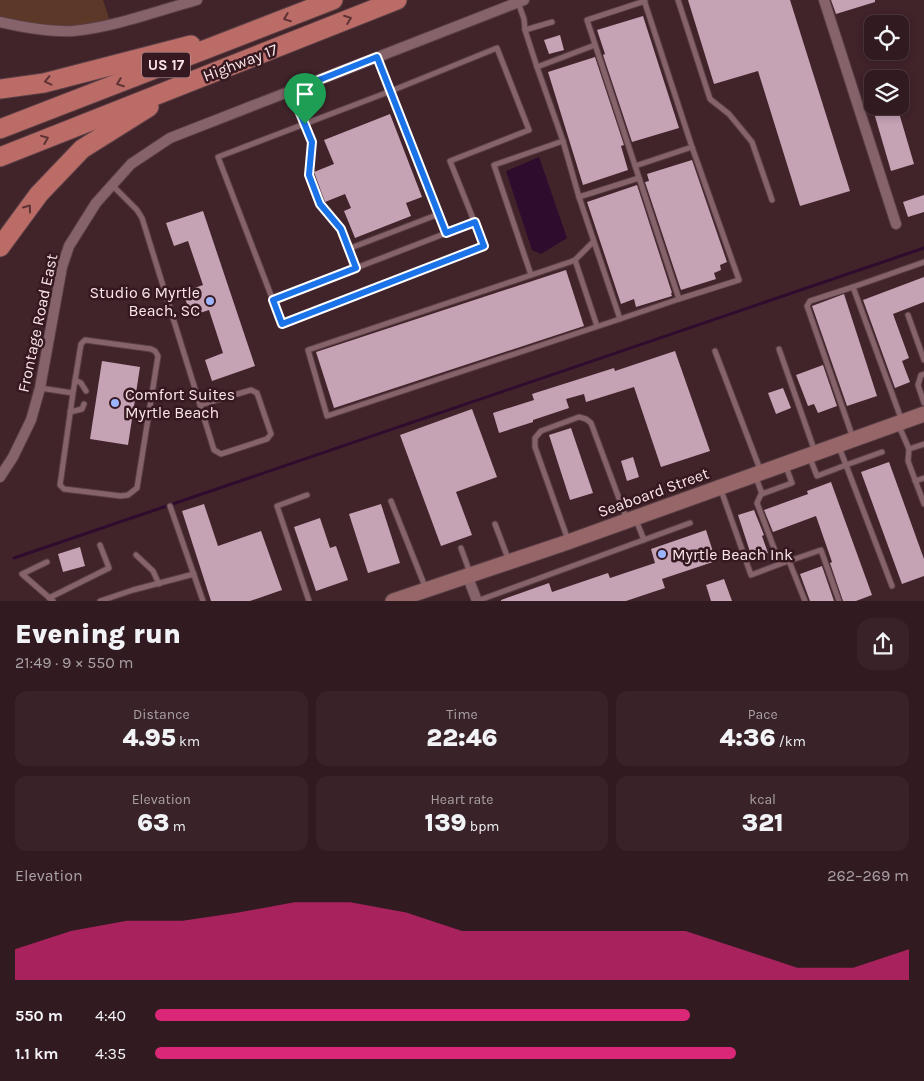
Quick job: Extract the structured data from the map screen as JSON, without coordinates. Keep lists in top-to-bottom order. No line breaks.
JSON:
{"streets":{"highway":["Highway 17","US 17"],"street":["Frontage Road East","Seaboard Street"]},"places":["Studio 6 Myrtle Beach, SC","Comfort Suites Myrtle Beach","Myrtle Beach Ink"],"page":{"heading":["Evening run","21:49 · 9 × 550 m"],"stats":[["Distance","4.95 km"],["Time","22:46"],["Pace","4:36 /km"],["Elevation","63 m"],["Heart rate","139 bpm"],["kcal","321"]],"chart":["Elevation","262–269 m"],"list":[{"name":"550 m","note":"4:40"},{"name":"1.1 km","note":"4:35"}]}}
